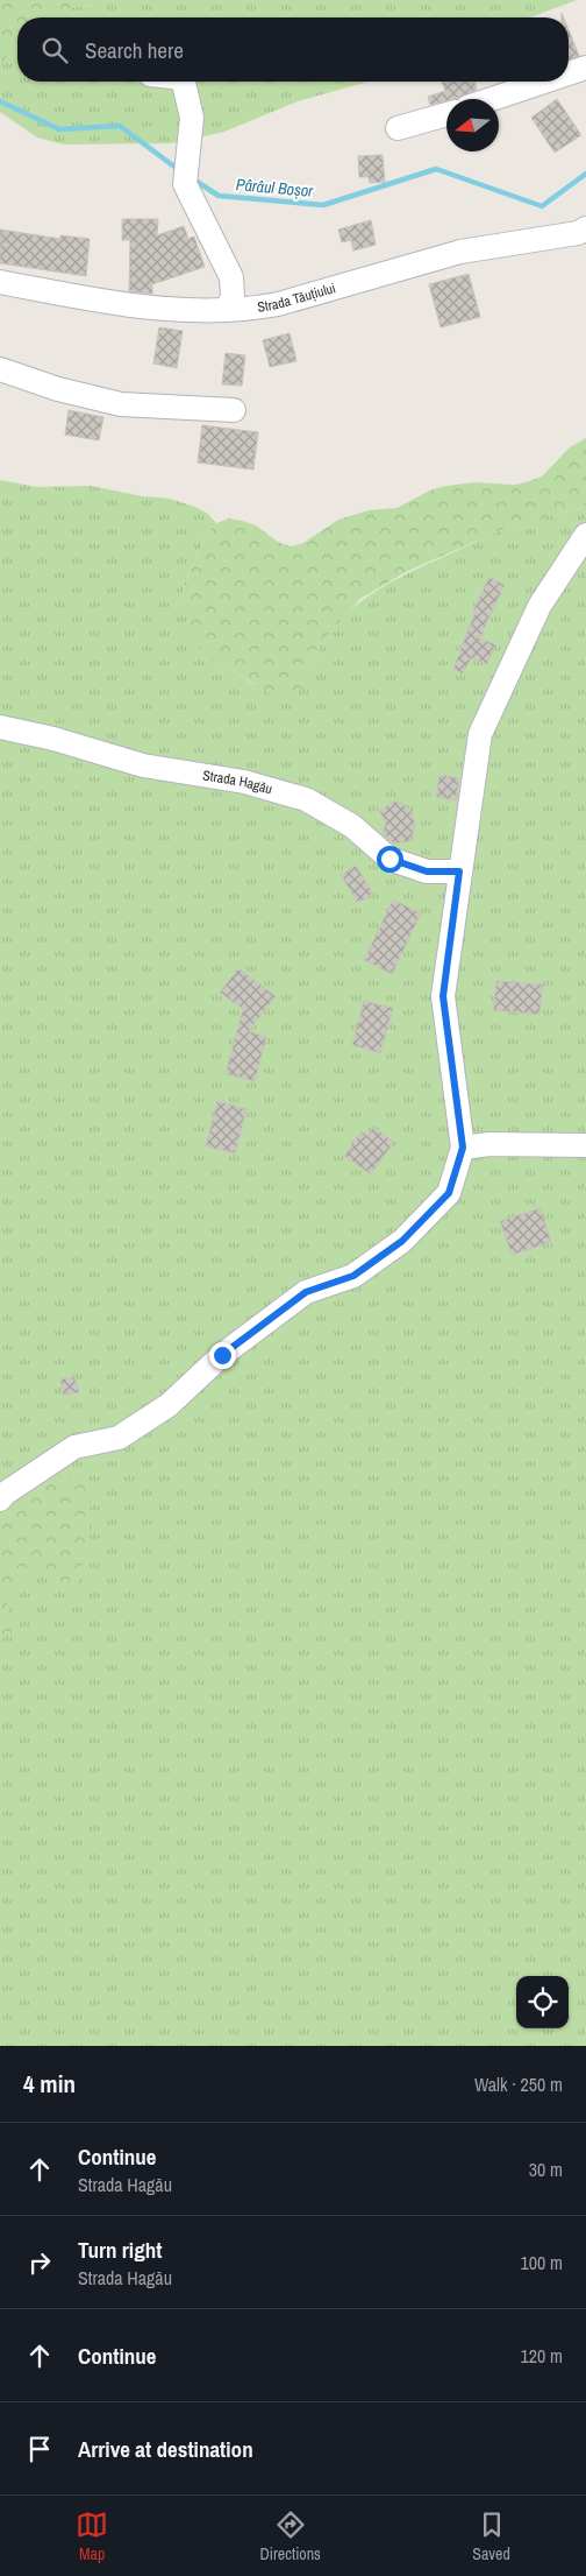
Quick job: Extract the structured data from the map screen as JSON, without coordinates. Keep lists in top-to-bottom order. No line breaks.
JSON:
{"streets":{"street":["Strada Tăuțiului","Strada Hagău"]},"water":["Pârâul Boșor"],"north":"left","page":{"search":"Search here","heading":["4 min","Walk · 250 m"],"list":[["Continue","Strada Hagău","30 m"],["Turn right","Strada Hagău","100 m"],["Continue","120 m"],"Arrive at destination"],"nav":["Map","Directions","Saved"]}}
